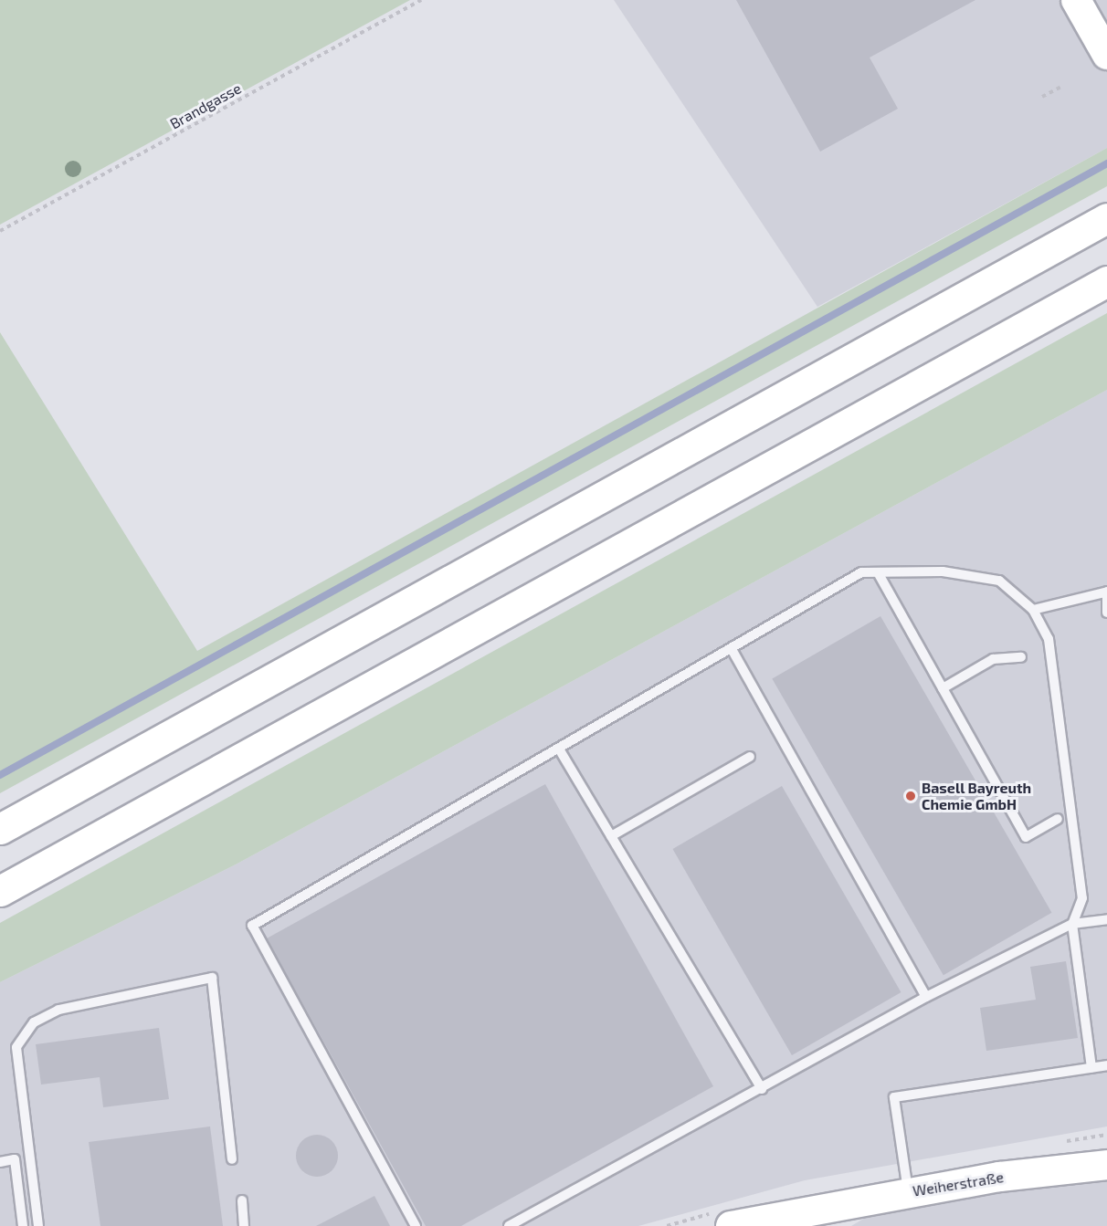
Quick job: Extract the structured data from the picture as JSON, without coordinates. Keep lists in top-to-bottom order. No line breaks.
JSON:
{"streets":{"street":["Weiherstraße"],"path":["Brandgasse"]},"places":["Basell Bayreuth Chemie GmbH"]}
